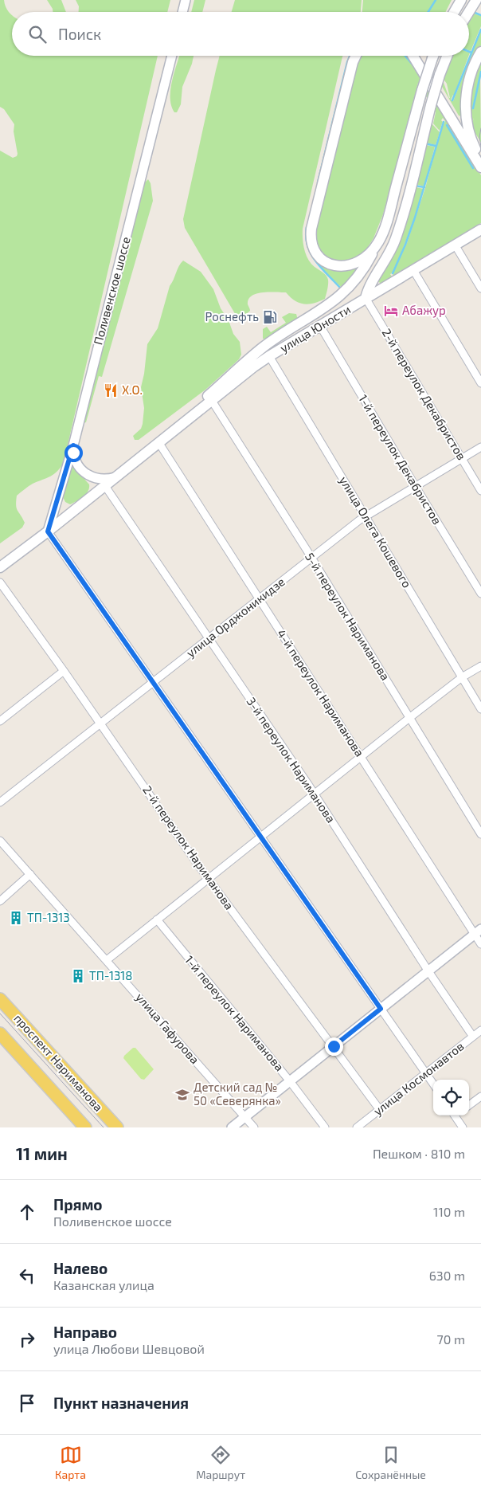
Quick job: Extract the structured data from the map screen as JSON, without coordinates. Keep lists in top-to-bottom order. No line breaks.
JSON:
{"streets":{"main road":["улица Юности","проспект Нариманова"],"street":["Поливенское шоссе","2-й переулок Декабристов","1-й переулок Декабристов","улица Олега Кошевого","5-й переулок Нариманова","улица Орджоникидзе","4-й переулок Нариманова","3-й переулок Нариманова","2-й переулок Нариманова","1-й переулок Нариманова","улица Гафурова","улица Космонавтов"]},"crossings":[["Поливенское шоссе","улица Юности"],["улица Юности","2-й переулок Декабристов"],["улица Юности","1-й переулок Декабристов"],["улица Юности","улица Олега Кошевого"],["улица Юности","5-й переулок Нариманова"],["улица Юности","4-й переулок Нариманова"],["улица Юности","3-й переулок Нариманова"],["2-й переулок Декабристов","улица Орджоникидзе"],["1-й переулок Декабристов","улица Орджоникидзе"],["улица Олега Кошевого","улица Орджоникидзе"],["5-й переулок Нариманова","улица Орджоникидзе"],["улица Орджоникидзе","4-й переулок Нариманова"],["улица Орджоникидзе","3-й переулок Нариманова"],["улица Орджоникидзе","2-й переулок Нариманова"],["3-й переулок Нариманова","улица Космонавтов"],["2-й переулок Нариманова","улица Космонавтов"]],"places":{"hotel":["Абажур"],"fuel station":["Роснефть"],"restaurant":["Х.О."],"building":["ТП-1313","ТП-1318"],"school or university":["Детский сад № 50 «Северянка»"]},"page":{"search":"Поиск","heading":["11 мин","Пешком · 810 m"],"list":[["Прямо","Поливенское шоссе","110 m"],["Налево","Казанская улица","630 m"],["Направо","улица Любови Шевцовой","70 m"],"Пункт назначения"],"nav":["Карта","Маршрут","Сохранённые"]}}
